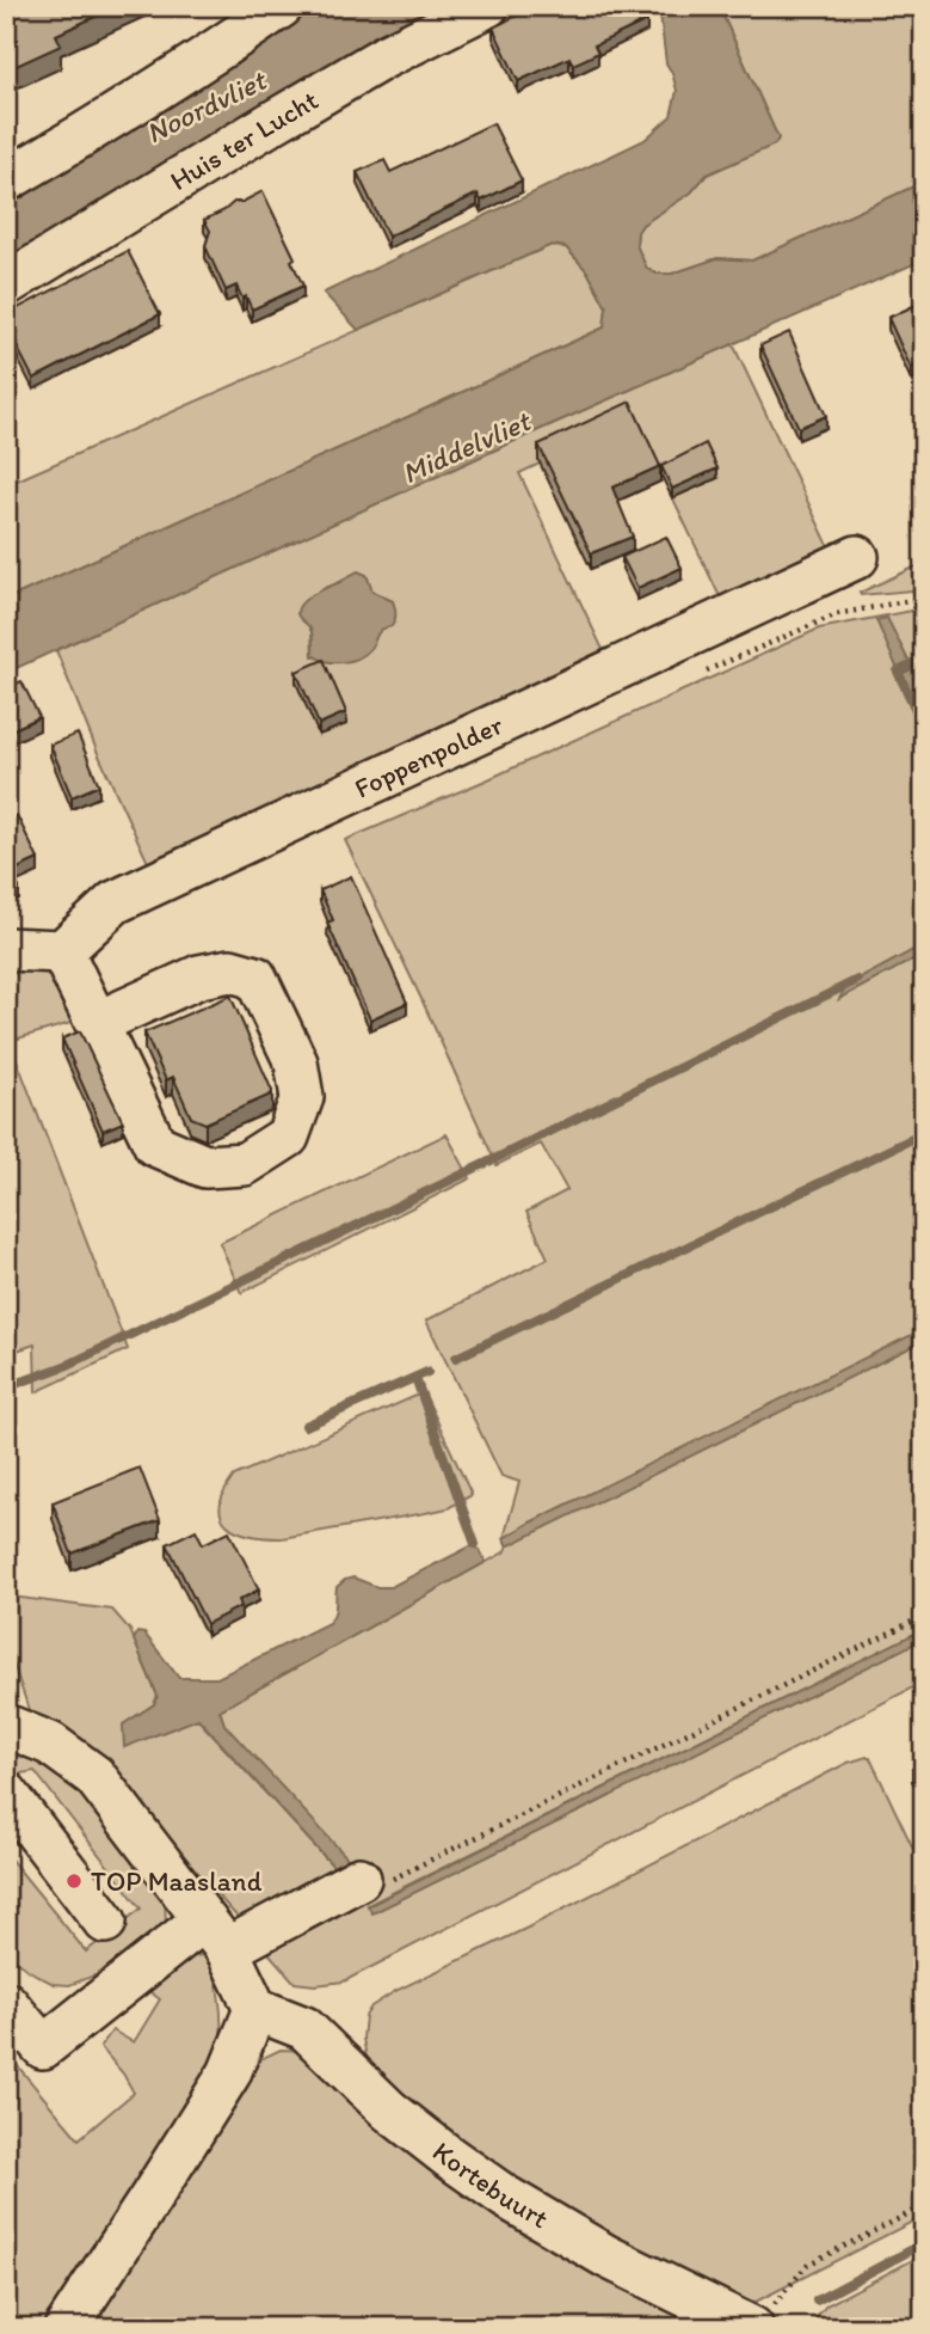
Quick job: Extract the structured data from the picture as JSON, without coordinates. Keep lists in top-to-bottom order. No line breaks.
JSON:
{"streets":{"street":["Huis ter Lucht","Foppenpolder","Kortebuurt"]},"water":["Noordvliet","Middelvliet"],"places":["TOP Maasland"]}
